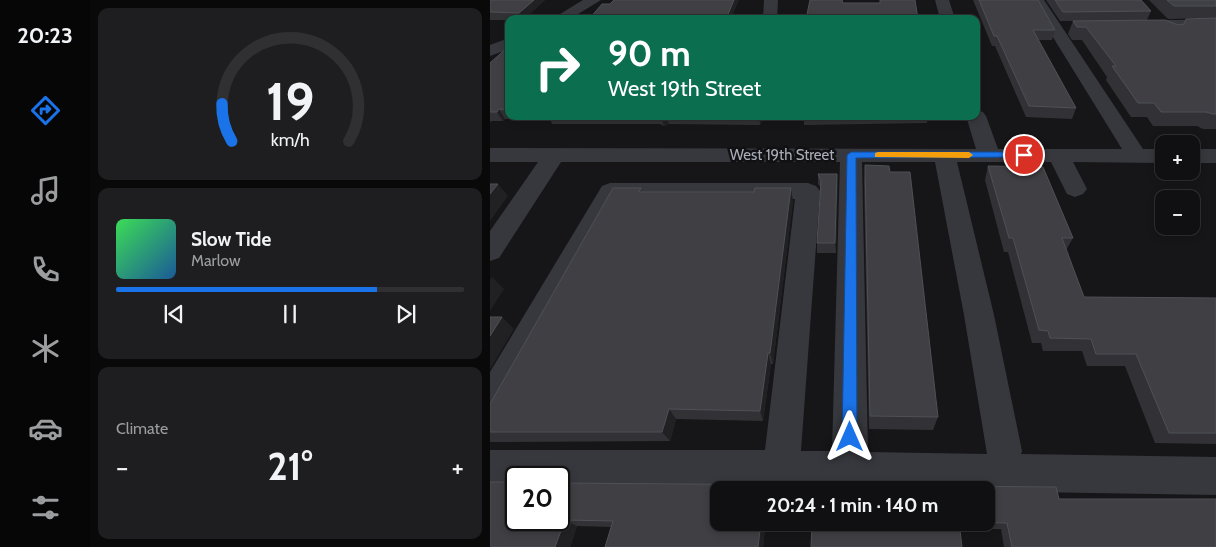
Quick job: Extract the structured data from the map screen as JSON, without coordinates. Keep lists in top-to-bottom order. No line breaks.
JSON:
{"streets":{"street":["West 19th Street"]},"page":{"tabs":"20:23","turn":["90 m","West 19th Street"],"map_buttons":["+","−"],"song":["Slow Tide","Marlow"],"tile":"Climate","heat":["−","21°","+"],"limit":"20","trip":"20:24 · 1 min · 140 m","gauge":["19","km/h"]}}
